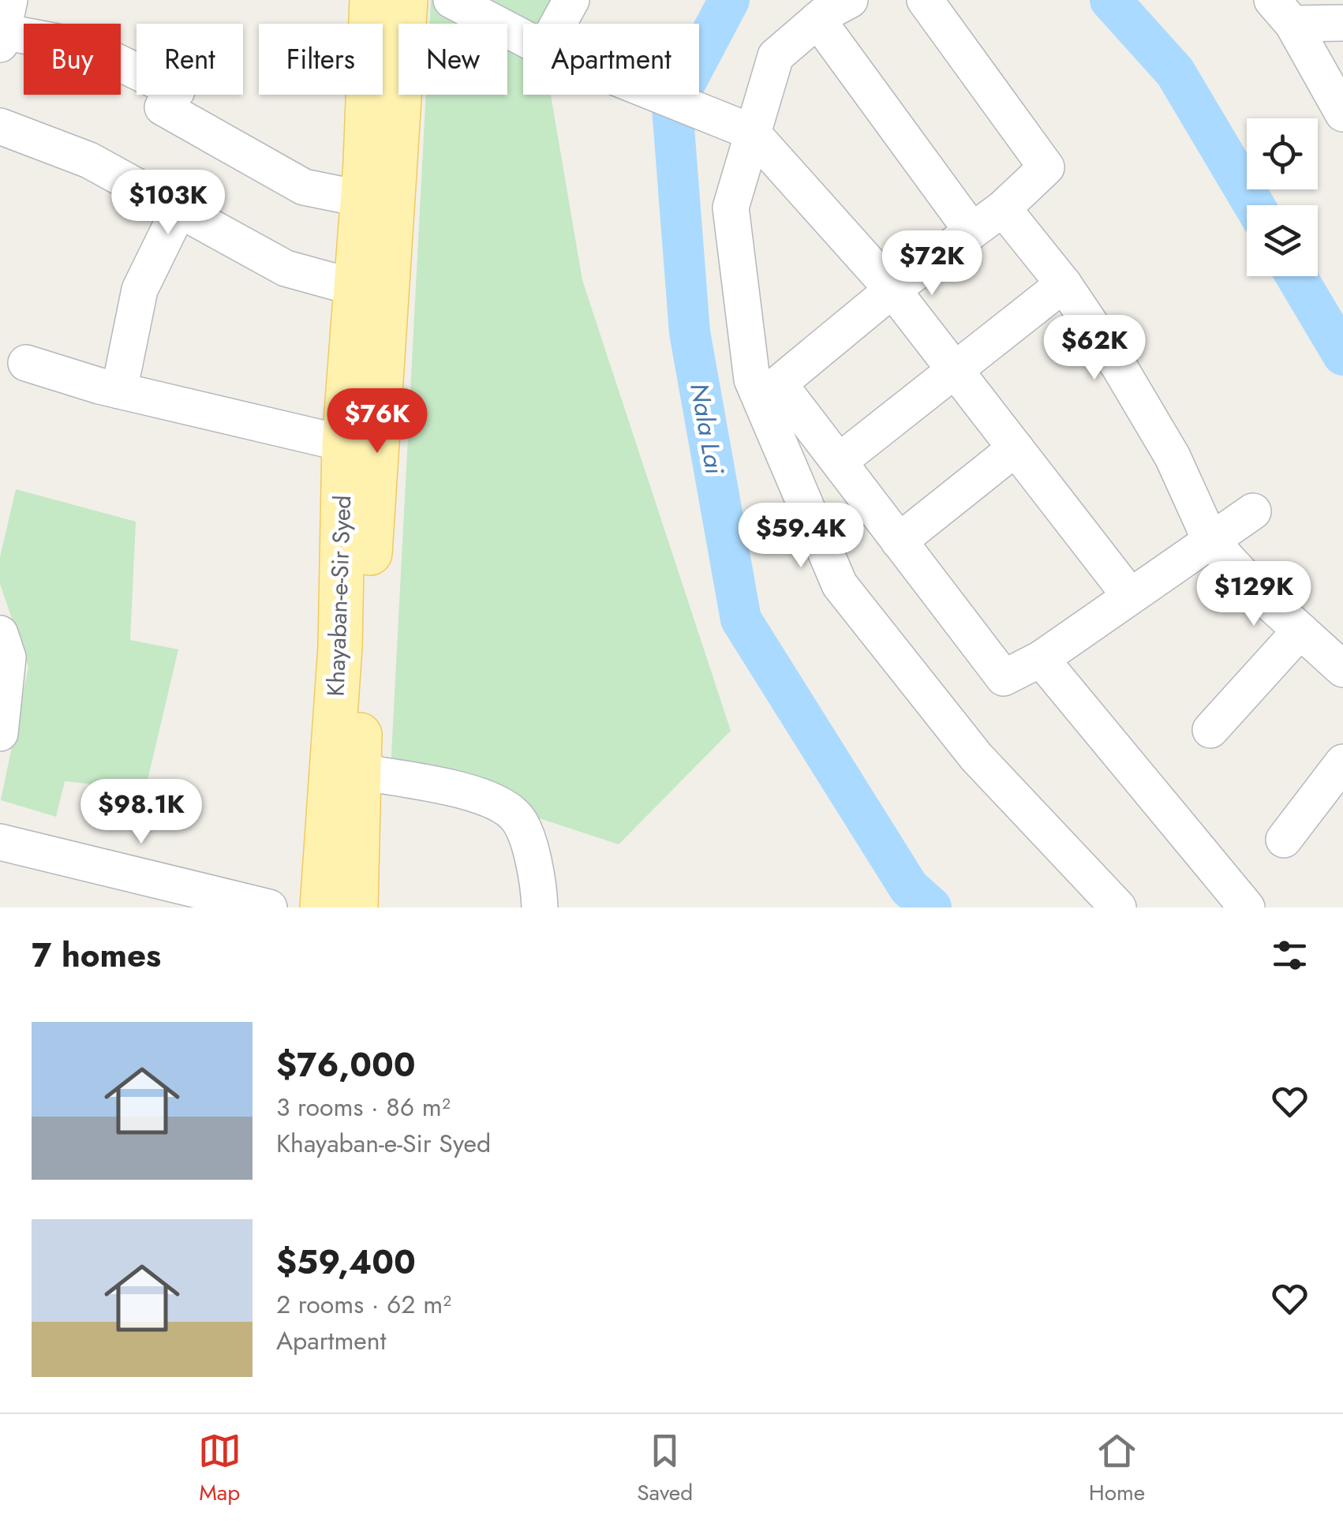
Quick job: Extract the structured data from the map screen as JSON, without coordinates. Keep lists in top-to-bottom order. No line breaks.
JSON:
{"streets":{"main road":["Khayaban-e-Sir Syed"]},"water":["Nala Lai"],"page":{"chip":["Buy","Rent","Filters","New","Apartment"],"price":["$103K","$72K","$62K","$76K","$59.4K","$129K","$98.1K"],"heading":"7 homes","list":[{"name":"$76,000","note":"3 rooms · 86 m² · Khayaban-e-Sir Syed"},{"name":"$59,400","note":"2 rooms · 62 m² · Apartment"}],"tabs":["Map","Saved","Home"]}}
